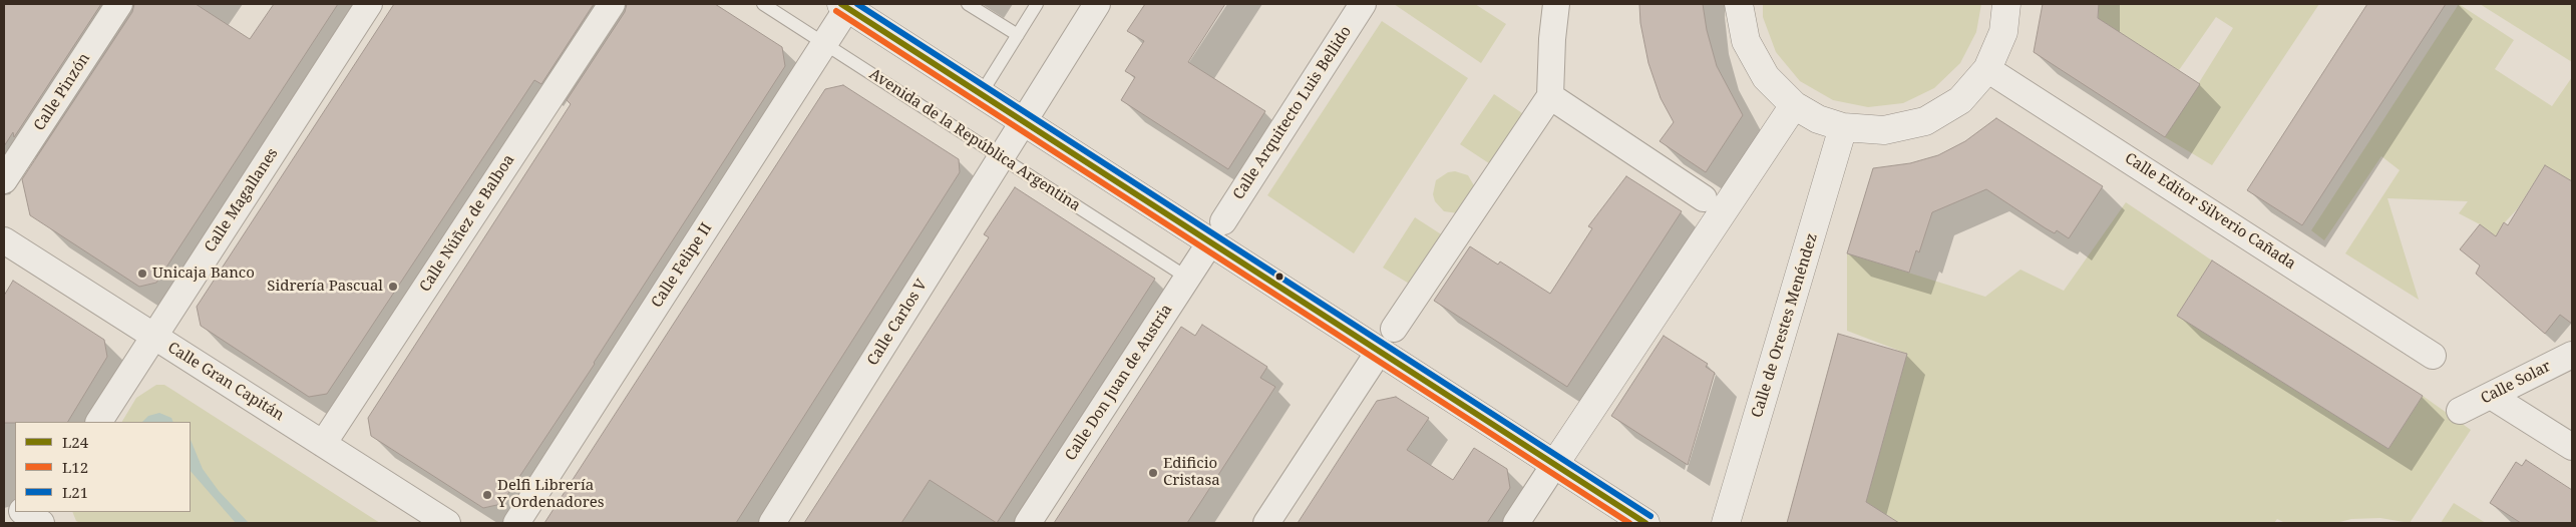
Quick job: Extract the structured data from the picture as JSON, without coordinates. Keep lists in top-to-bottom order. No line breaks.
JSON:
{"streets":{"street":["Calle Pinzón","Calle Arquitecto Luis Bellido","Calle Magallanes","Calle Editor Silverio Cañada","Calle Núñez de Balboa","Calle Felipe II","Calle Carlos V","Calle de Orestes Menéndez","Calle Gran Capitán","Calle Don Juan de Austria","Calle Solar"],"lane":["Avenida de la República Argentina"]},"crossings":[["Calle Arquitecto Luis Bellido","Calle Don Juan de Austria"],["Avenida de la República Argentina","Calle Felipe II"],["Avenida de la República Argentina","Calle Carlos V"],["Avenida de la República Argentina","Calle Don Juan de Austria"],["Calle Magallanes","Calle Gran Capitán"],["Calle Núñez de Balboa","Calle Gran Capitán"]],"places":["Unicaja Banco","Sidrería Pascual","Edificio Cristasa","Delfi Librería Y Ordenadores"],"lines":["transit line L24","transit line L21","transit line L12"],"legend":["L24","L12","L21"]}
